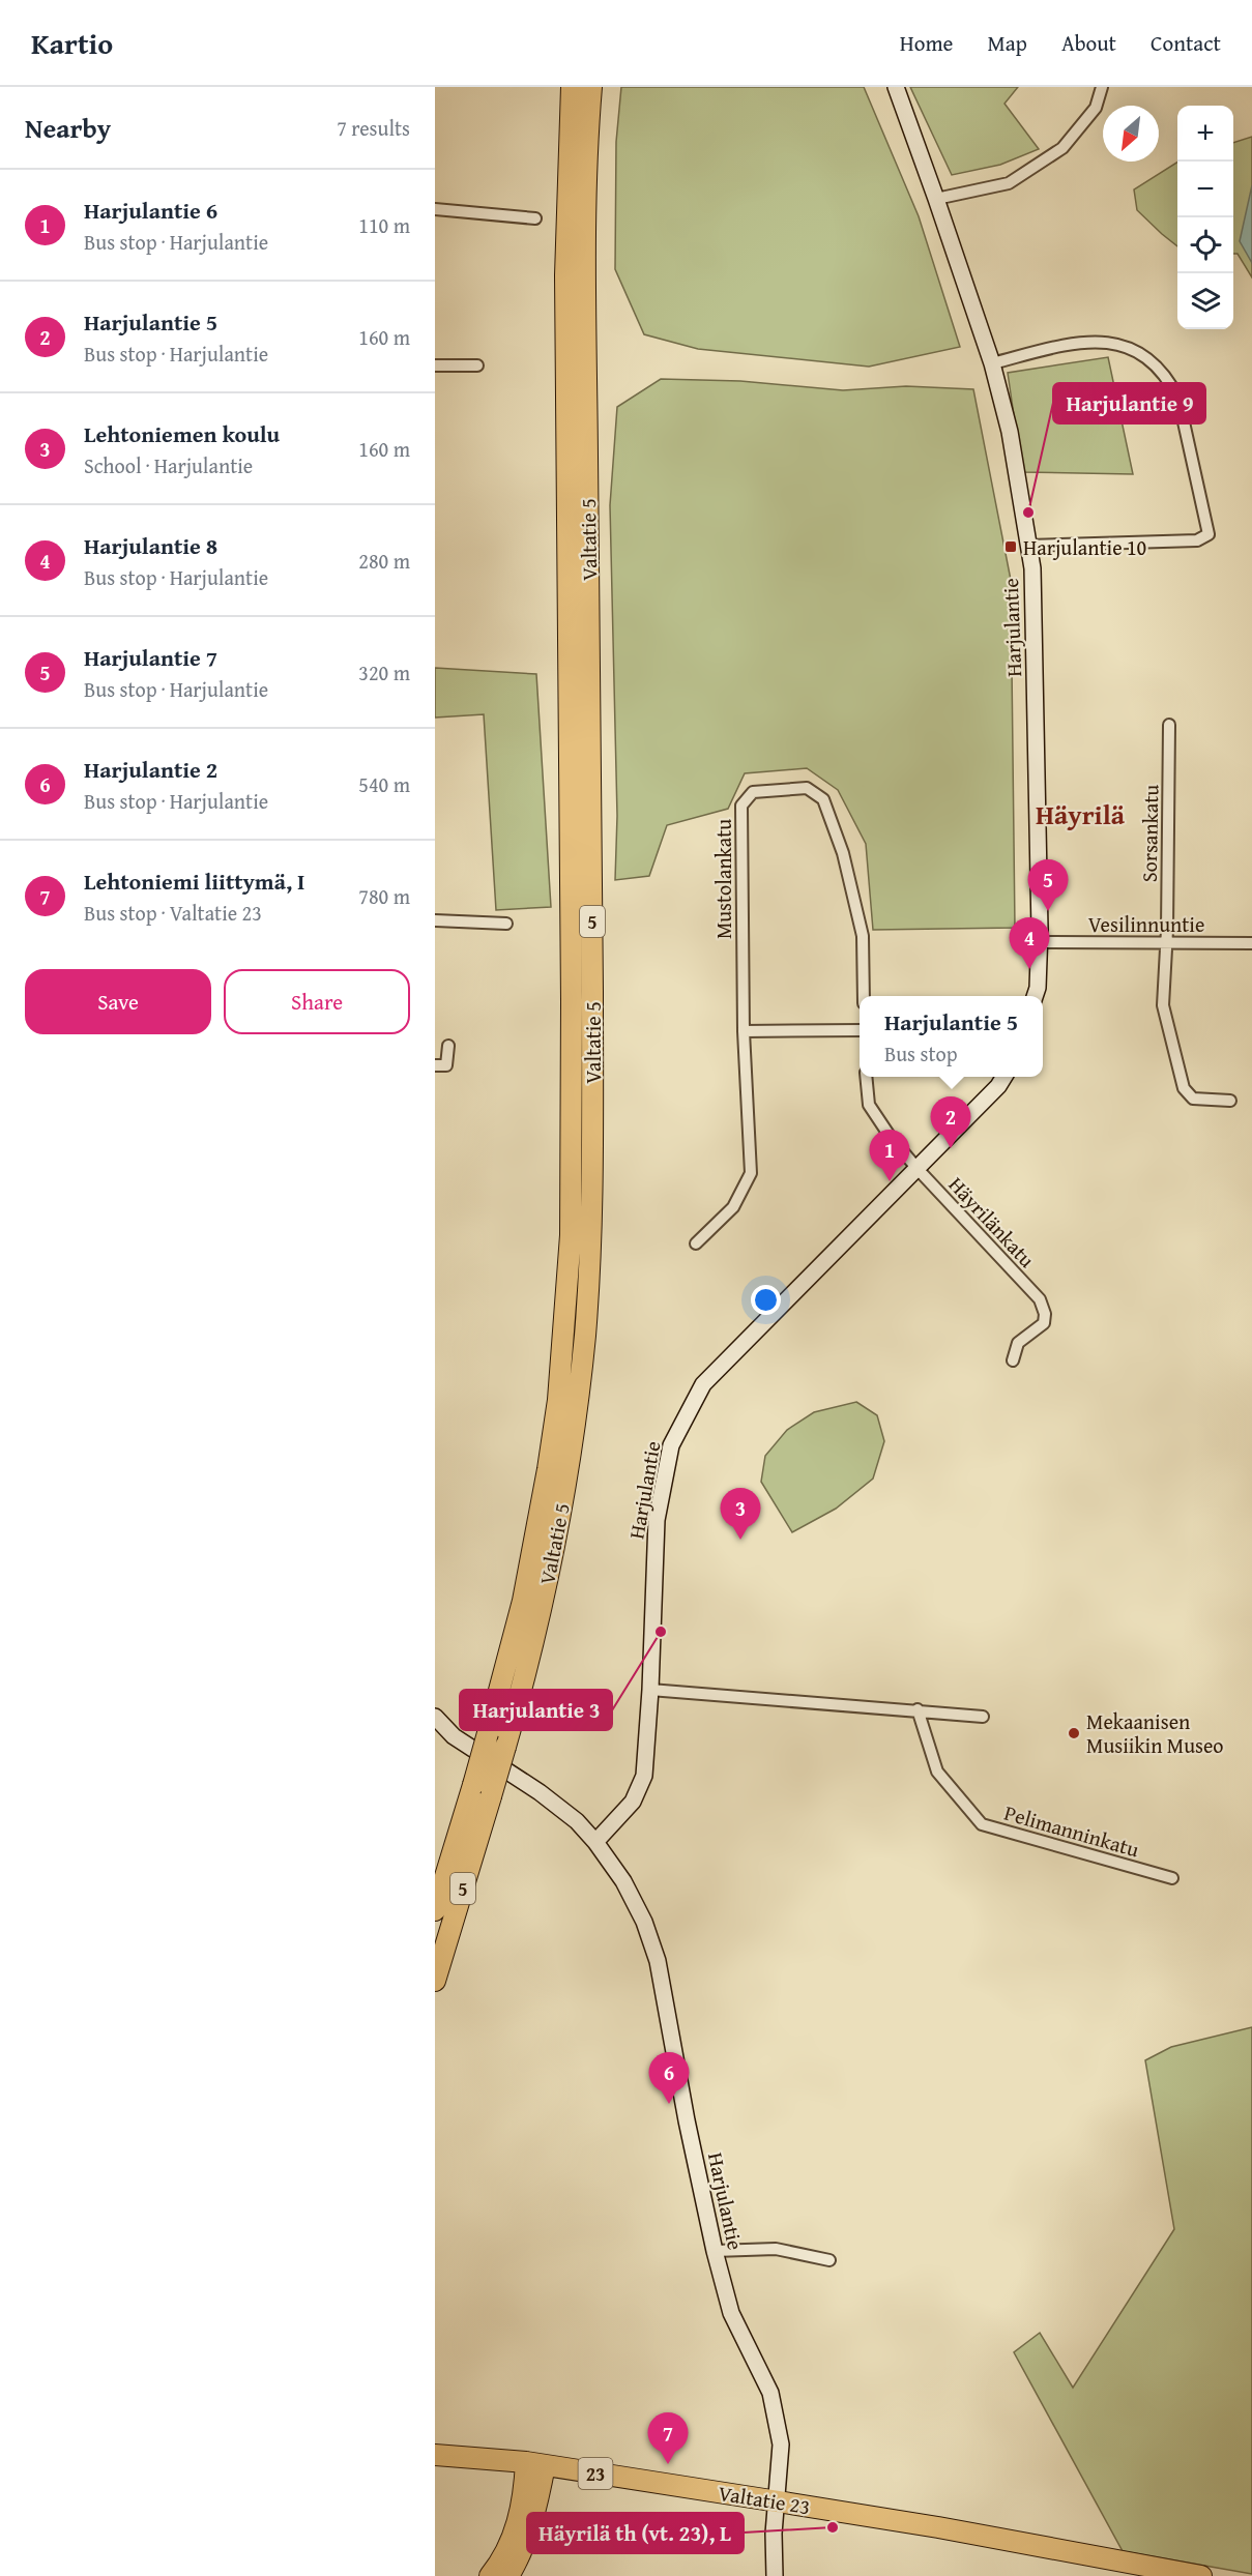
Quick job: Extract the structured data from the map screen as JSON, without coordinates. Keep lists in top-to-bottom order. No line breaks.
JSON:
{"streets":{"highway":["Valtatie 5","5","23","Valtatie 23"],"street":["Harjulantie","Sorsankatu","Mustolankatu","Vesilinnuntie","Häyrilänkatu","Pelimanninkatu"]},"crossings":[["Harjulantie","Vesilinnuntie"],["Harjulantie","Häyrilänkatu"],["Harjulantie","Valtatie 23"],["Sorsankatu","Vesilinnuntie"]],"districts":["Häyrilä"],"places":{"other":["Harjulantie 9","Harjulantie 3","Mekaanisen Musiikin Museo","Häyrilä th (vt. 23), L"],"transit":["Harjulantie 10"]},"north":"bottom left","page":{"header":"Kartio","nav":["Home","Map","About","Contact"],"heading":["Nearby","7 results"],"map_buttons":["+","−"],"list":[{"mark":"1","name":"Harjulantie 6","note":"Bus stop · Harjulantie","value":"110 m"},{"mark":"2","name":"Harjulantie 5","note":"Bus stop · Harjulantie","value":"160 m"},{"mark":"3","name":"Lehtoniemen koulu","note":"School · Harjulantie","value":"160 m"},{"mark":"4","name":"Harjulantie 8","note":"Bus stop · Harjulantie","value":"280 m"},{"mark":"5","name":"Harjulantie 7","note":"Bus stop · Harjulantie","value":"320 m"},{"mark":"6","name":"Harjulantie 2","note":"Bus stop · Harjulantie","value":"540 m"},{"mark":"7","name":"Lehtoniemi liittymä, I","note":"Bus stop · Valtatie 23","value":"780 m"}],"pins":["5","4","2","1","3","6","7"],"buttons":["Save","Share"],"popup":["Harjulantie 5","Bus stop"]}}
